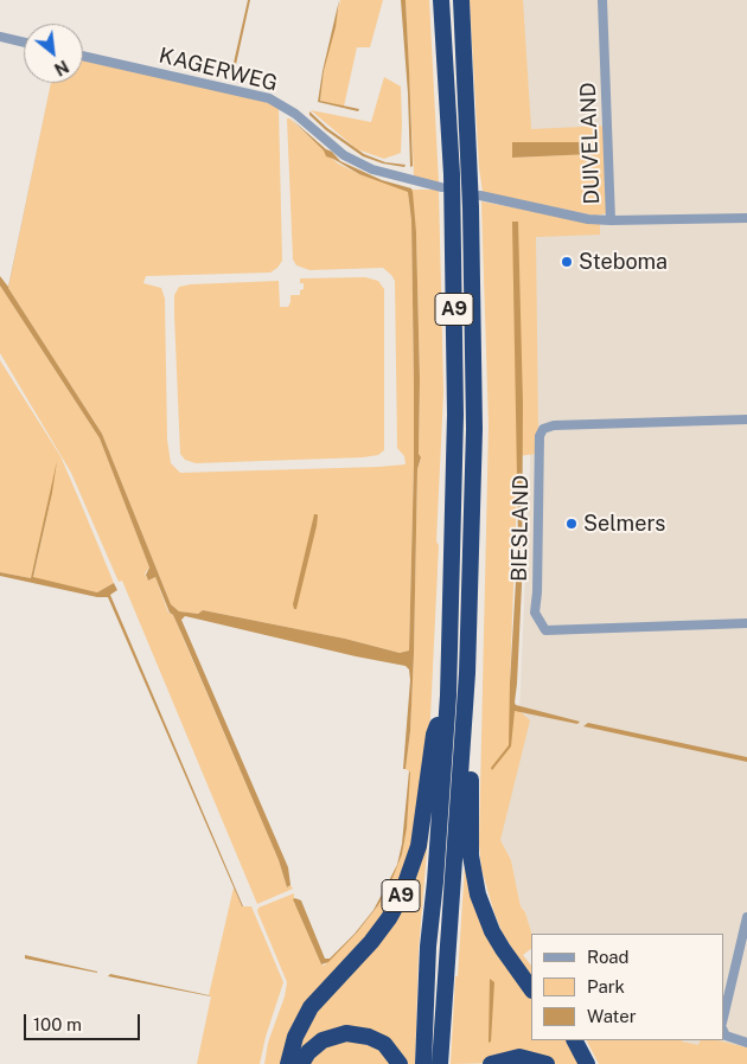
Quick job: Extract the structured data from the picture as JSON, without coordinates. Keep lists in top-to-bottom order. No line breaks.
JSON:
{"streets":{"highway":["A9"],"street":["KAGERWEG","DUIVELAND","BIESLAND"]},"crossings":[["KAGERWEG","A9"]],"places":["Steboma","Selmers"],"legend":["Road","Park","Water"],"scale_bar":"100 m","north":"bottom right"}
